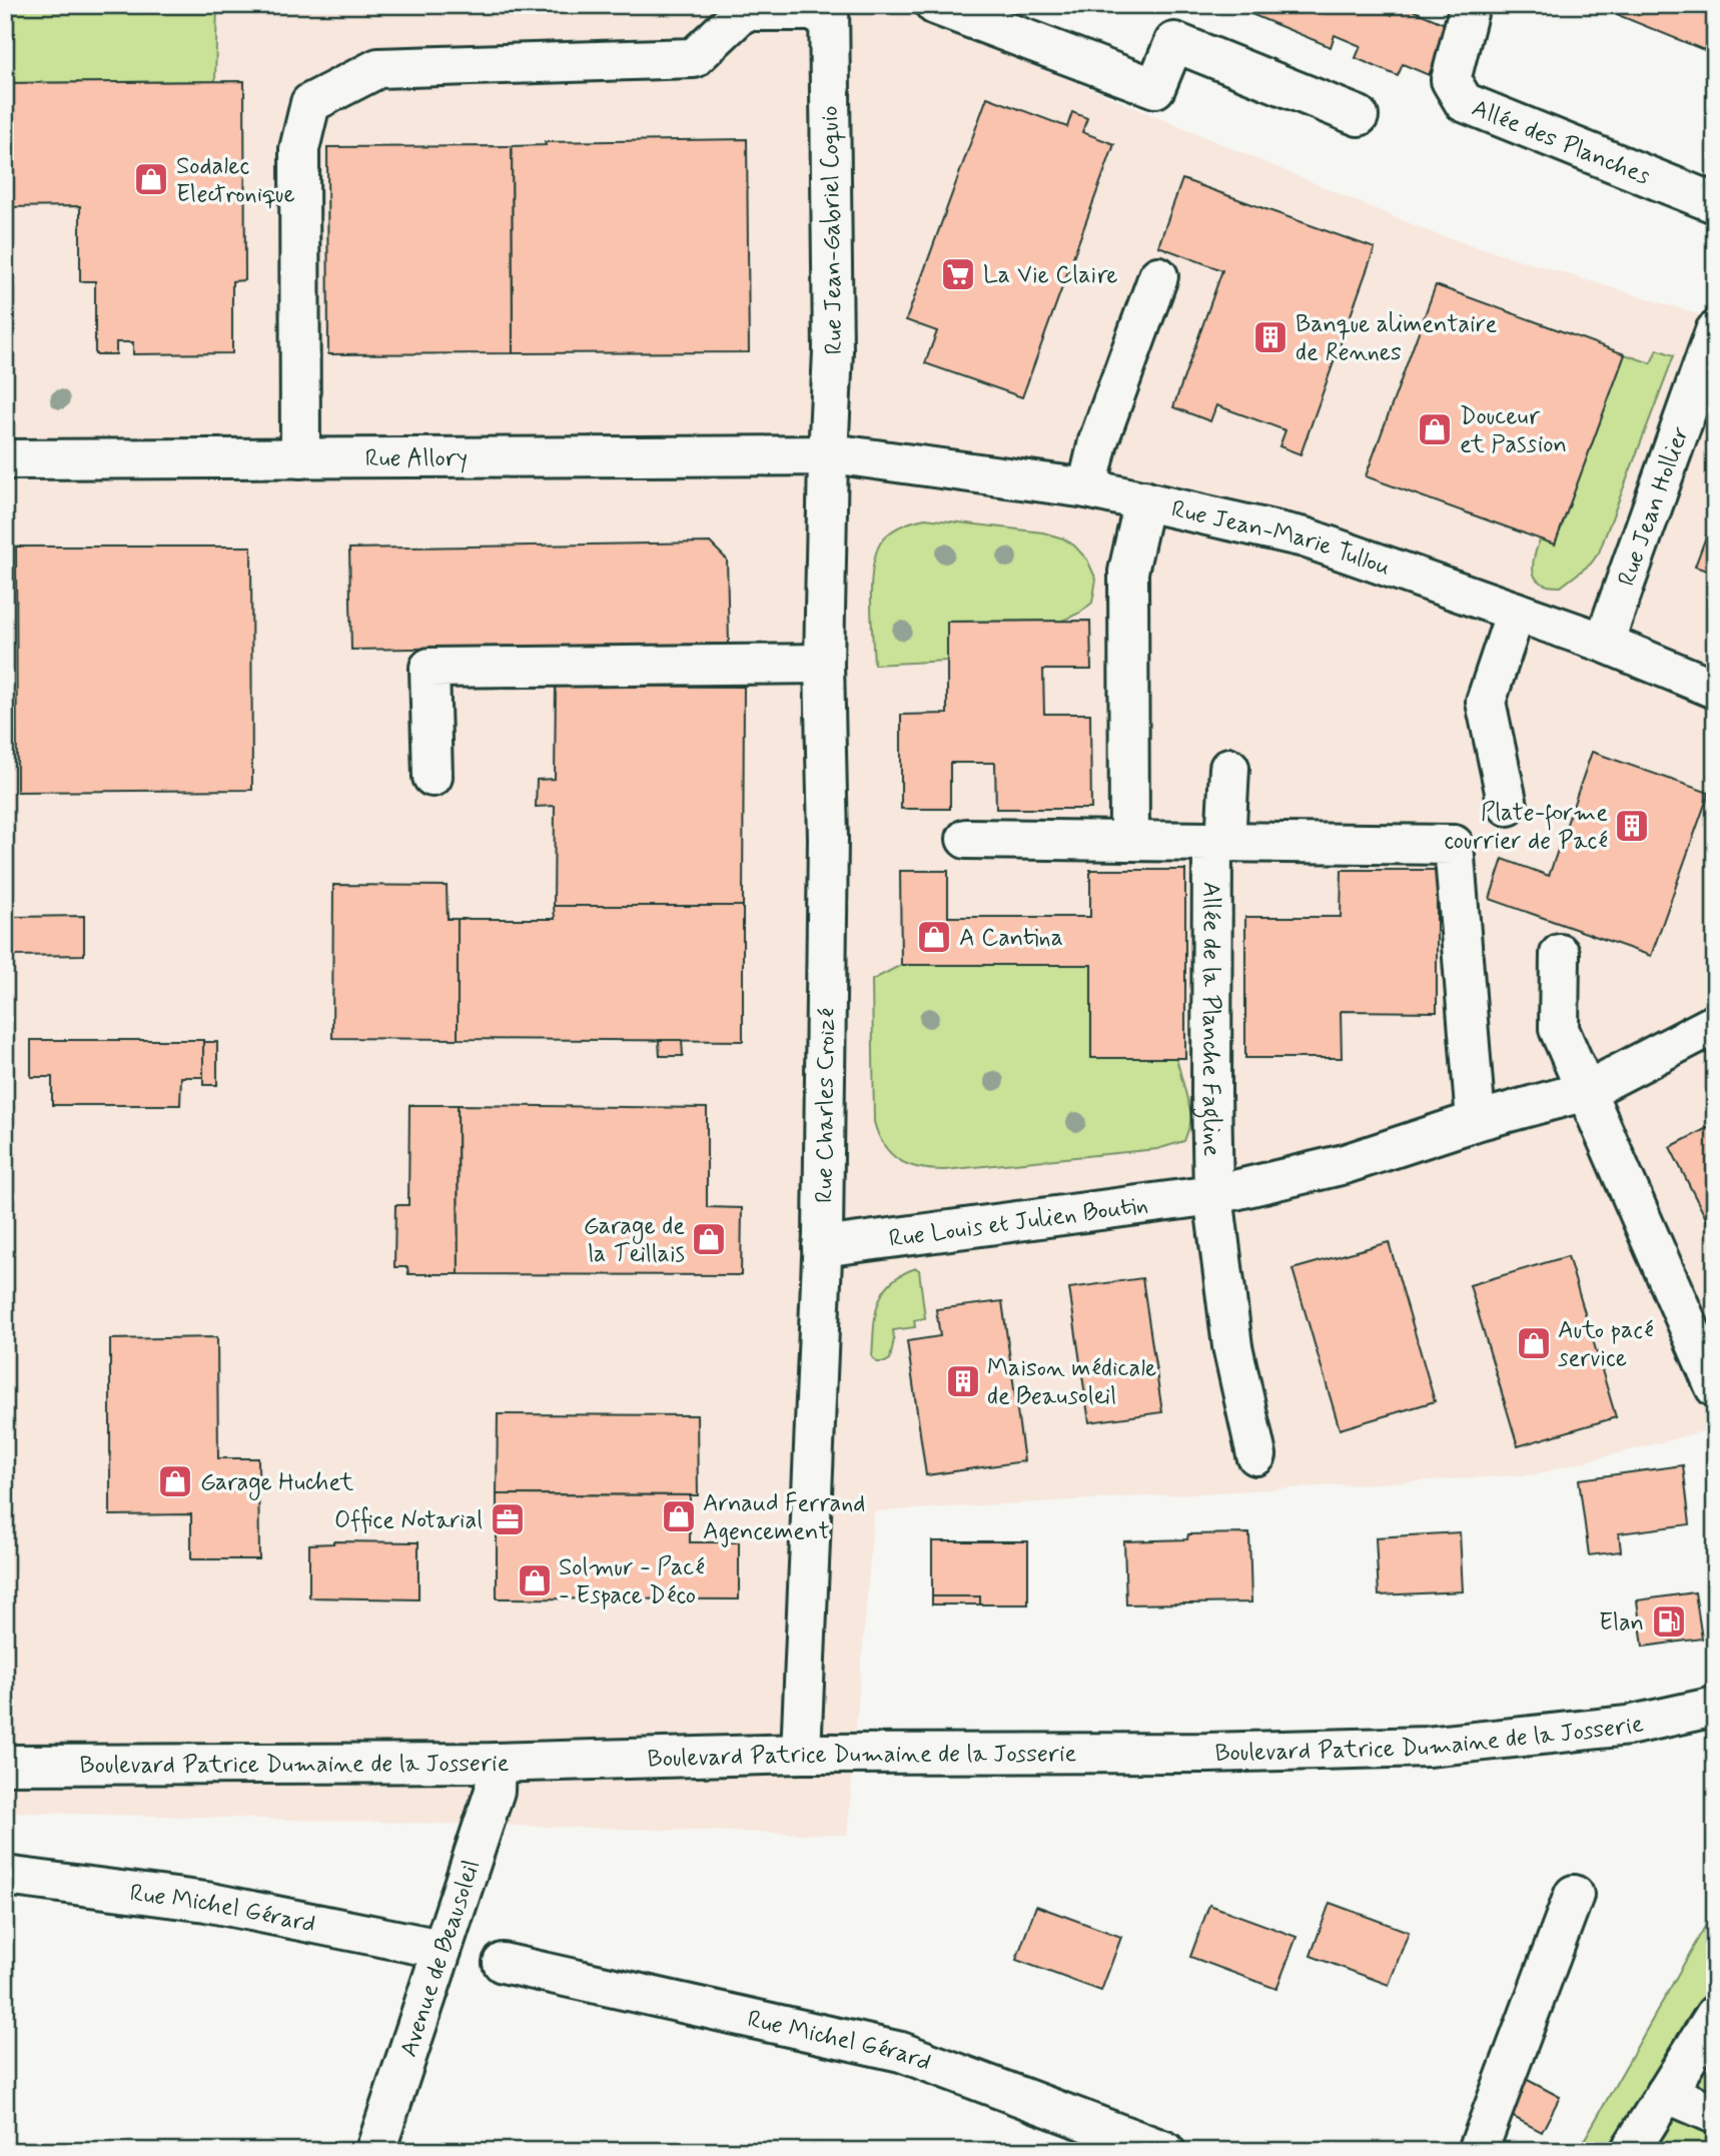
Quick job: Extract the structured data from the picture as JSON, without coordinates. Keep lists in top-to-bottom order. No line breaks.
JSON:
{"streets":{"street":["Allée des Planches","Rue Jean-Gabriel Coquio","Rue Allory","Rue Jean Hollier","Rue Jean-Marie Tullou","Allée de la Planche Fagline","Rue Charles Croizé","Rue Louis et Julien Boutin","Boulevard Patrice Dumaine de la Josserie","Rue Michel Gérard","Avenue de Beausoleil"]},"crossings":[["Rue Jean-Gabriel Coquio","Rue Allory"],["Rue Jean-Gabriel Coquio","Rue Jean-Marie Tullou"],["Rue Jean-Gabriel Coquio","Rue Charles Croizé"],["Rue Allory","Rue Jean-Marie Tullou"],["Rue Allory","Rue Charles Croizé"],["Rue Jean Hollier","Rue Jean-Marie Tullou"],["Rue Jean-Marie Tullou","Rue Charles Croizé"],["Allée de la Planche Fagline","Rue Louis et Julien Boutin"],["Rue Charles Croizé","Rue Louis et Julien Boutin"],["Rue Charles Croizé","Boulevard Patrice Dumaine de la Josserie"],["Boulevard Patrice Dumaine de la Josserie","Avenue de Beausoleil"],["Rue Michel Gérard","Avenue de Beausoleil"]],"places":{"shop":["Sodalec Electronique","Douceur et Passion","A Cantina","Garage de la Teillais","Auto pacé service","Garage Huchet","Arnaud Ferrand Agencement","Solmur - Pacé - Espace Déco"],"supermarket":["La Vie Claire"],"building":["Banque alimentaire de Rennes","Plate-forme courrier de Pacé","Maison médicale de Beausoleil"],"office":["Office Notarial"],"fuel station":["Elan"]}}
